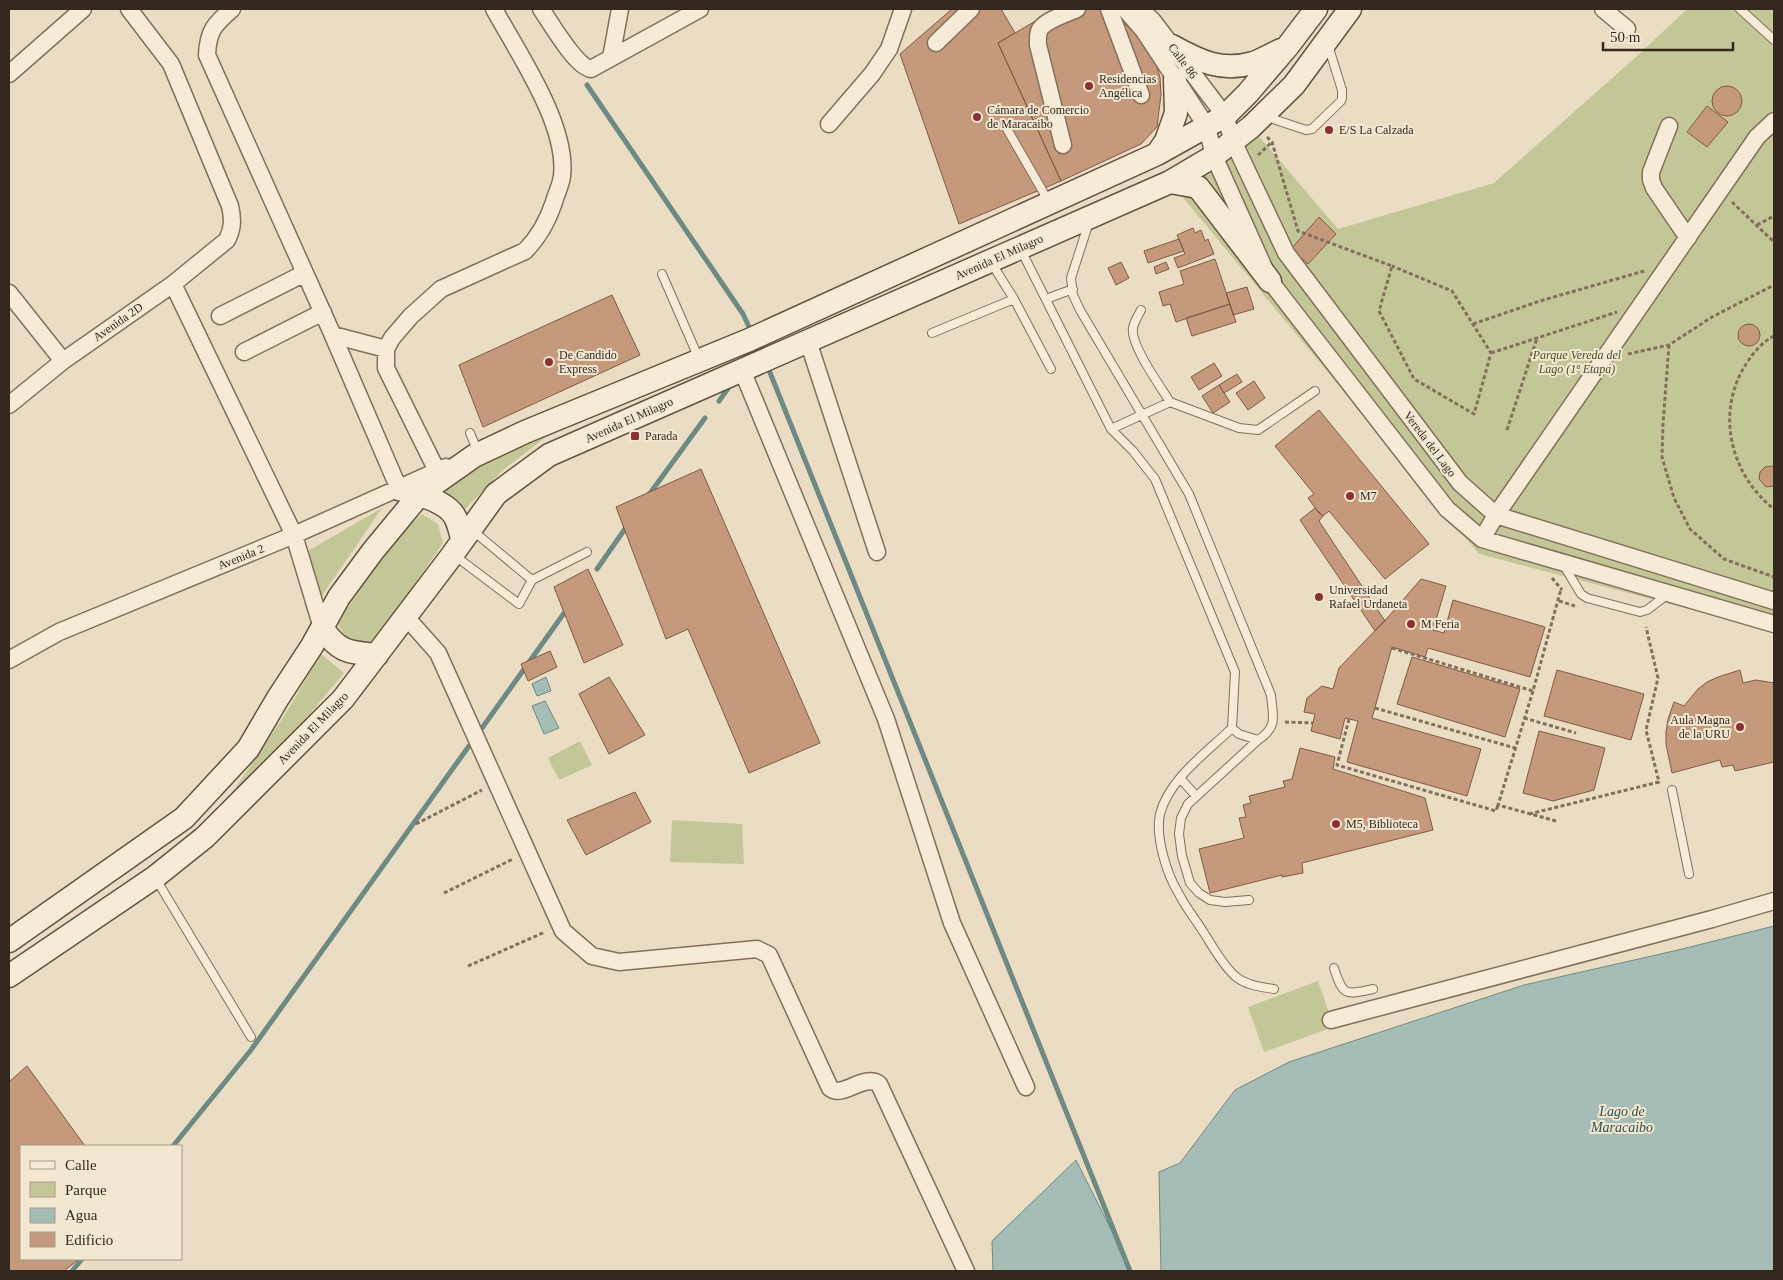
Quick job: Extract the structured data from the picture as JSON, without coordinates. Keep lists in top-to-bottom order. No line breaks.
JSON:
{"streets":{"main road":["Avenida El Milagro"],"street":["Calle 86","Avenida 2D","Vereda del Lago","Avenida 2"]},"crossings":[["Calle 86","Vereda del Lago"],["Avenida El Milagro","Vereda del Lago"]],"water":["Lago de Maracaibo"],"parks":["Parque Vereda del Lago (1ª Etapa)"],"places":{"other":["Residencias Angélica","Cámara de Comercio de Maracaibo","E/S La Calzada","De Candido Express","M7","Universidad Rafael Urdaneta","M Feria","Aula Magna de la URU","M5, Biblioteca"],"transit":["Parada"]},"legend":["Calle","Parque","Agua","Edificio"],"scale_bar":"50 m"}
